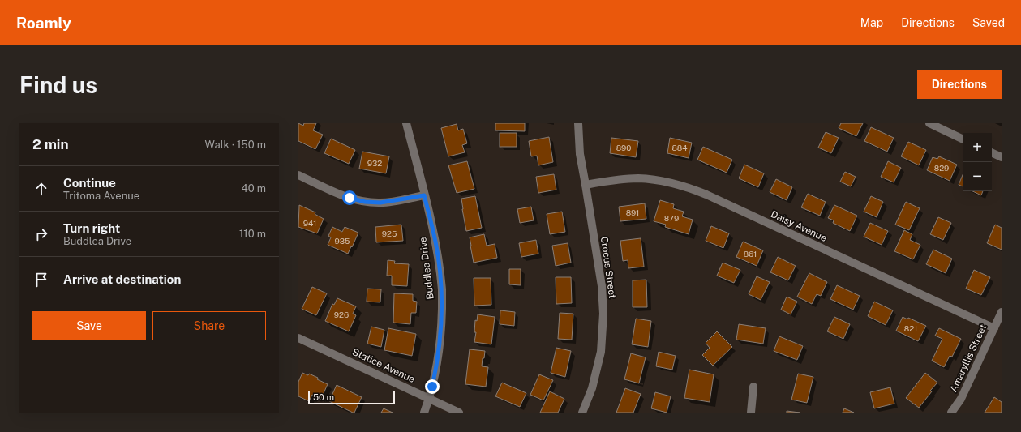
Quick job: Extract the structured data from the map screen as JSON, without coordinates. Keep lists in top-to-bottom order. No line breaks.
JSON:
{"streets":{"street":["Daisy Avenue","Crocus Street","Buddlea Drive","Amaryllis Street","Statice Avenue"]},"crossings":[["Daisy Avenue","Crocus Street"],["Daisy Avenue","Amaryllis Street"],["Buddlea Drive","Statice Avenue"]],"house_numbers":["890","884","932","829","891","879","941","925","935","861","926","821"],"scale_bar":"50 m","page":{"header":"Roamly","nav":["Map","Directions","Saved"],"buttons":["Directions",["Save","Share"]],"title":"Find us","heading":["2 min","Walk · 150 m"],"map_buttons":["+","−"],"list":[["Continue","Tritoma Avenue","40 m"],["Turn right","Buddlea Drive","110 m"],"Arrive at destination"],"scale":"50 m"}}
